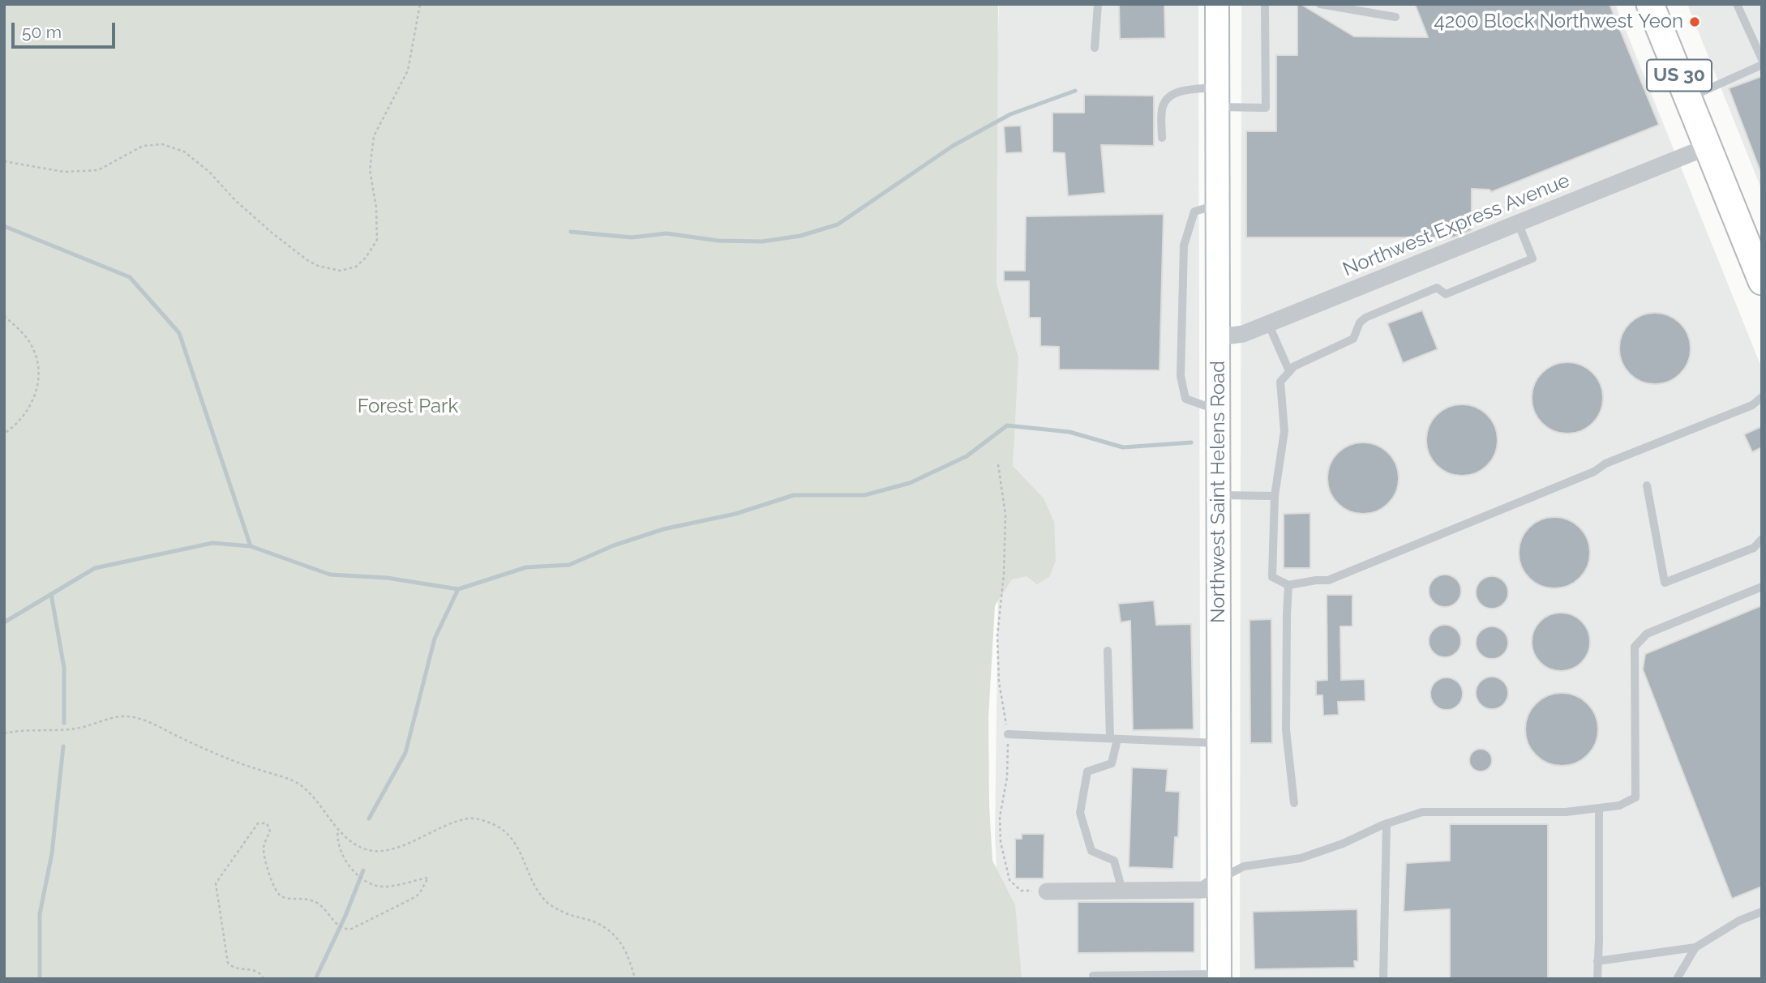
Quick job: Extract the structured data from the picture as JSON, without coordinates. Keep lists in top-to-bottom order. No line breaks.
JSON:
{"streets":{"highway":["US 30"],"main road":["Northwest Saint Helens Road"],"street":["Northwest Express Avenue"]},"crossings":[["US 30","Northwest Express Avenue"],["Northwest Express Avenue","Northwest Saint Helens Road"]],"parks":["Forest Park"],"places":["4200 Block Northwest Yeon"],"scale_bar":"50 m"}
